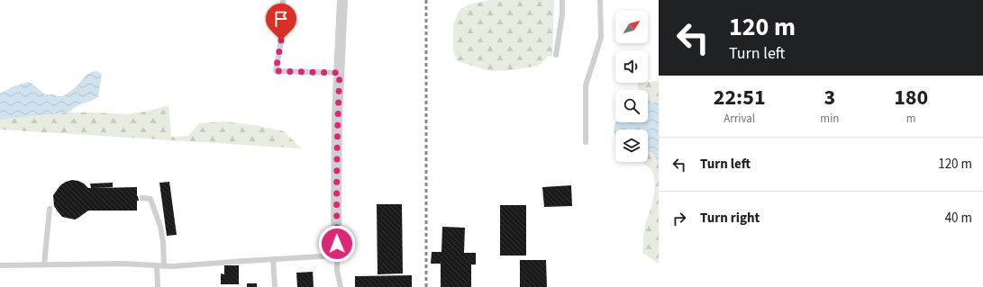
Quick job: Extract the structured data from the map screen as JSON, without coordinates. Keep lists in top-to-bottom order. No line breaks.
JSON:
{"north":"top right","page":{"turn":["120 m","Turn left"],"eta":["22:51","Arrival","3","min","180","m"],"list":[{"name":"Turn left","value":"120 m"},{"name":"Turn right","value":"40 m"}]}}
